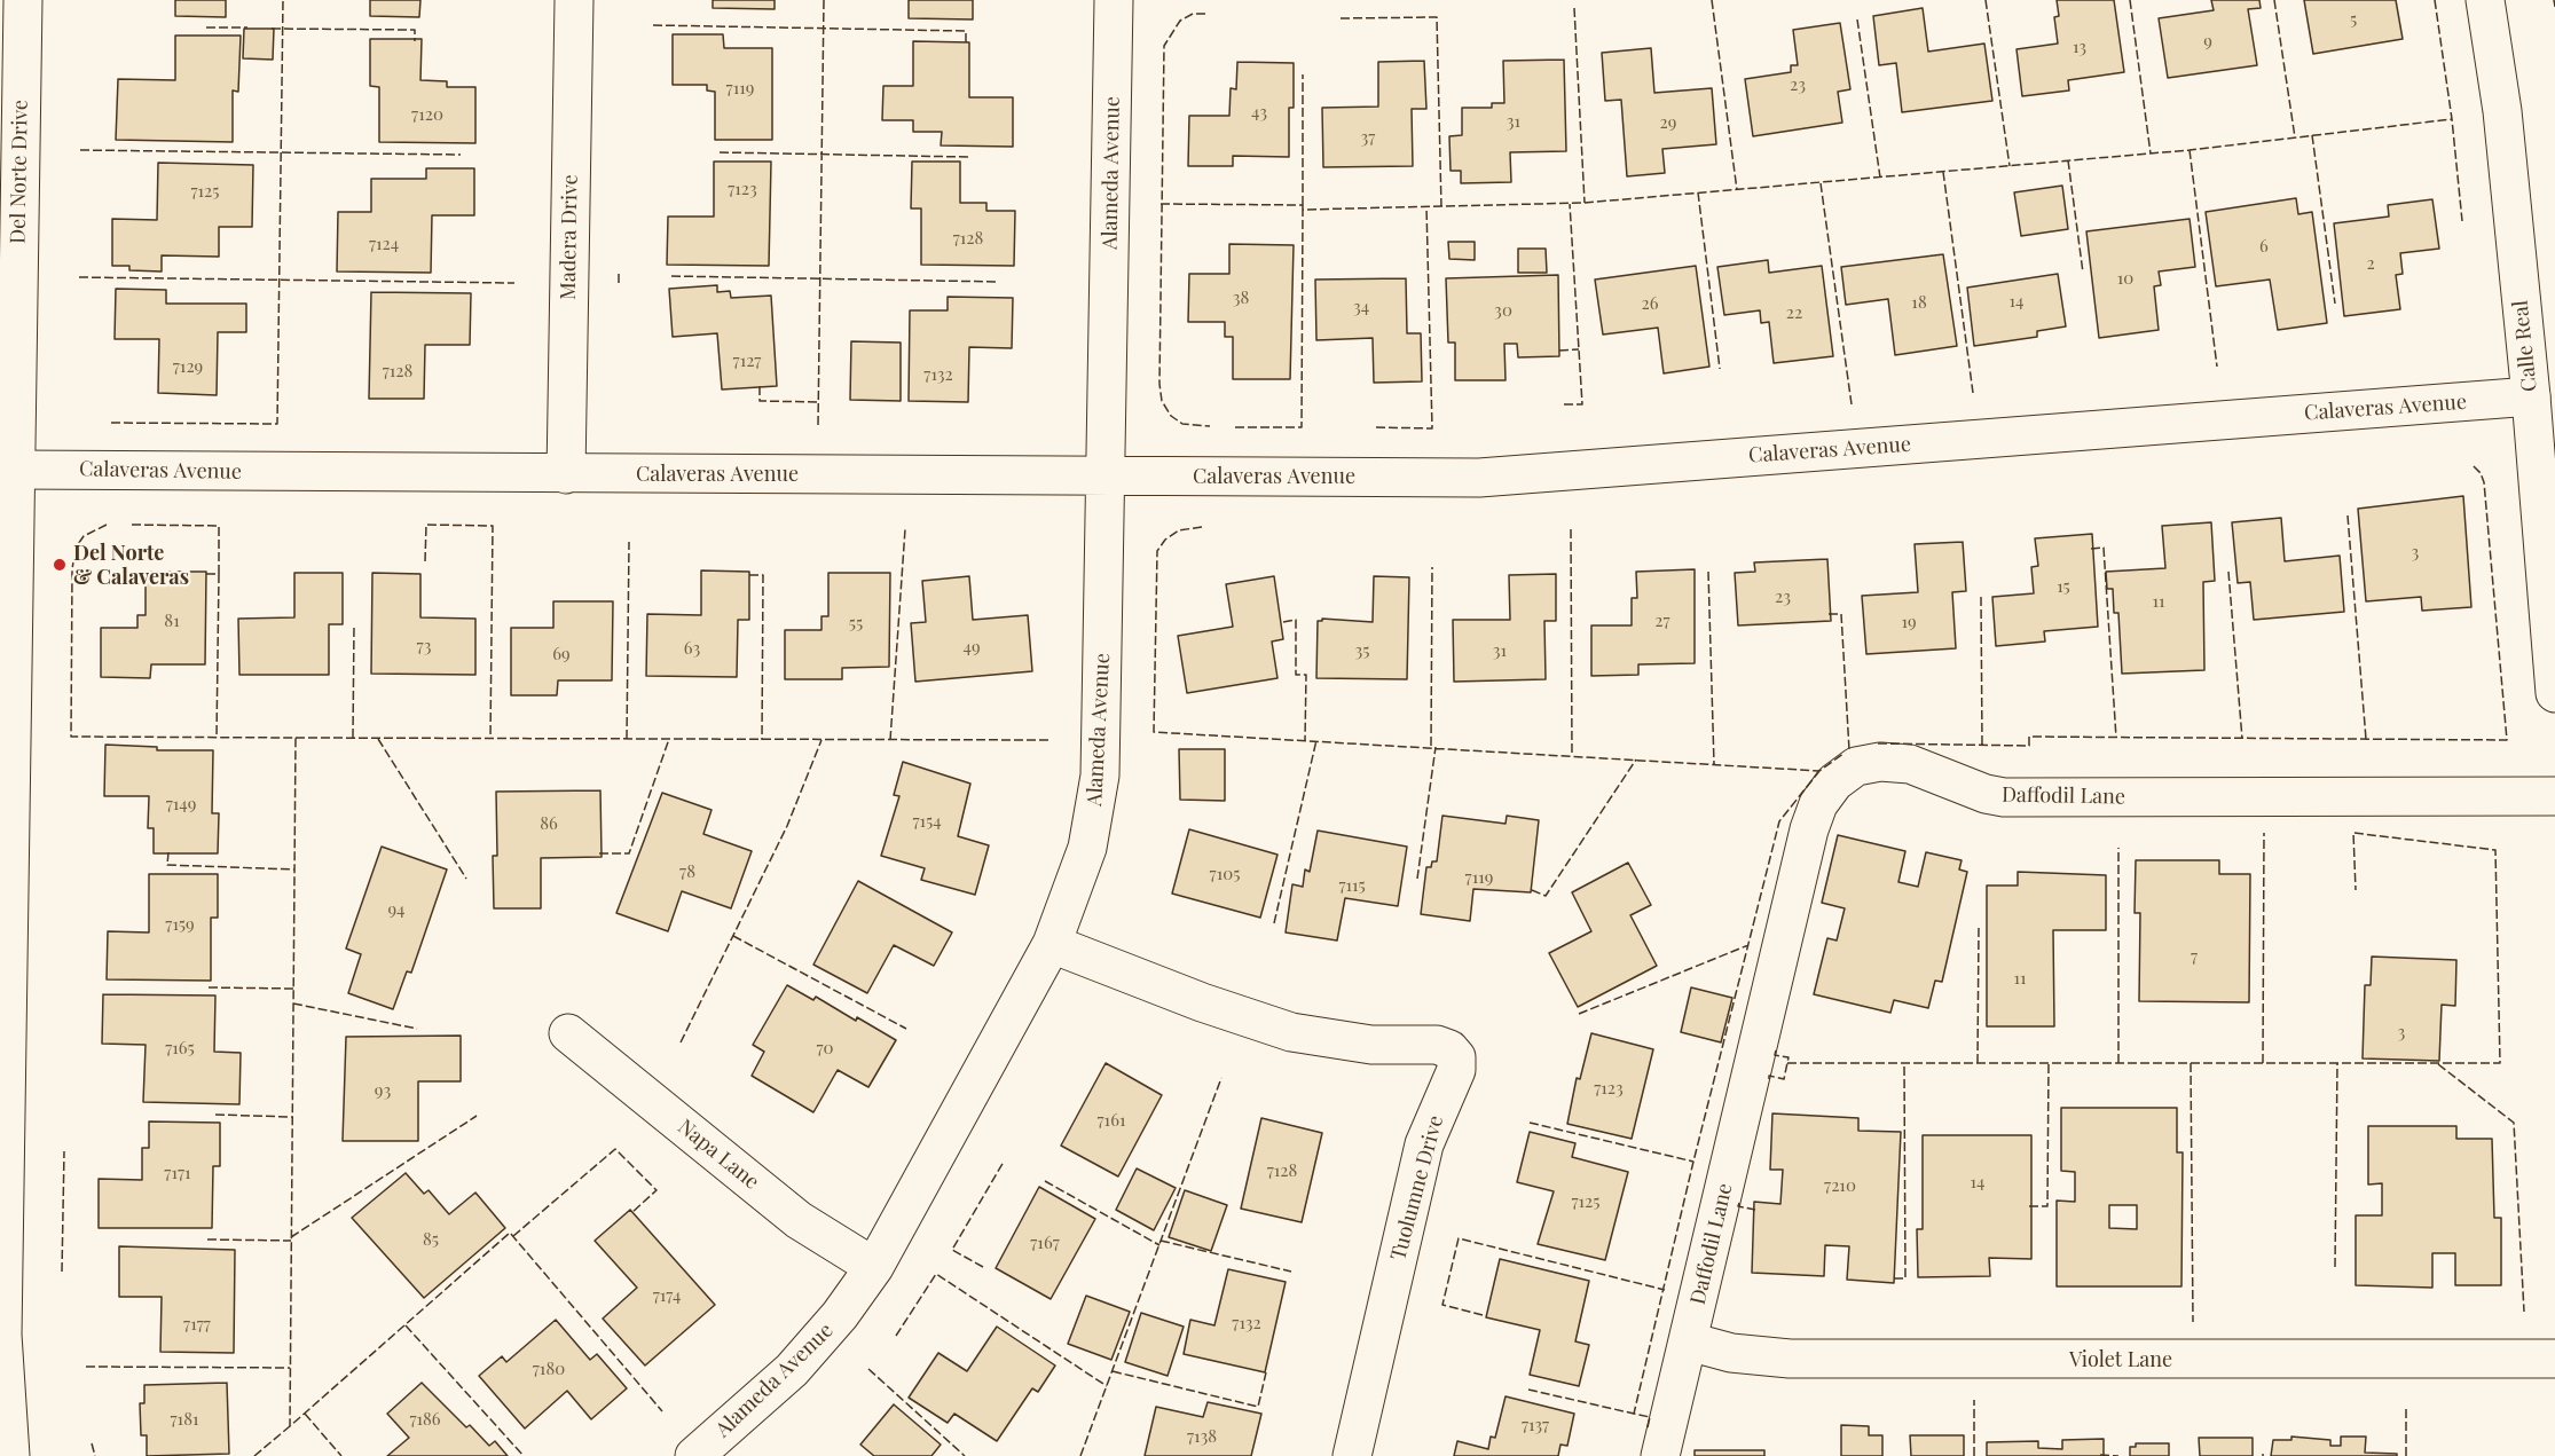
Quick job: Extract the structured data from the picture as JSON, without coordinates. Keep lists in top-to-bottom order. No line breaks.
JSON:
{"streets":{"street":["Del Norte Drive","Alameda Avenue","Madera Drive","Calle Real","Calaveras Avenue","Daffodil Lane","Napa Lane","Tuolumne Drive","Violet Lane"]},"crossings":[["Del Norte Drive","Calaveras Avenue"],["Alameda Avenue","Calaveras Avenue"],["Alameda Avenue","Napa Lane"],["Alameda Avenue","Tuolumne Drive"],["Madera Drive","Calaveras Avenue"],["Calle Real","Calaveras Avenue"],["Daffodil Lane","Violet Lane"]],"places":["Del Norte & Calaveras"],"house_numbers":["5","9","13","23","7119","43","7120","31","29","37","7123","7125","7128","7124","6","2","10","38","14","18","26","34","30","22","7127","7129","7128","7132","3","15","23","11","81","27","19","55","73","49","63","35","31","69","7149","7154","86","78","7105","7119","7115","94","7159","7","11","3","7165","70","7123","93","7161","7128","7171","14","7210","7125","85","7167","7174","7132","7177","7180","7181","7186","7137","7138"]}
